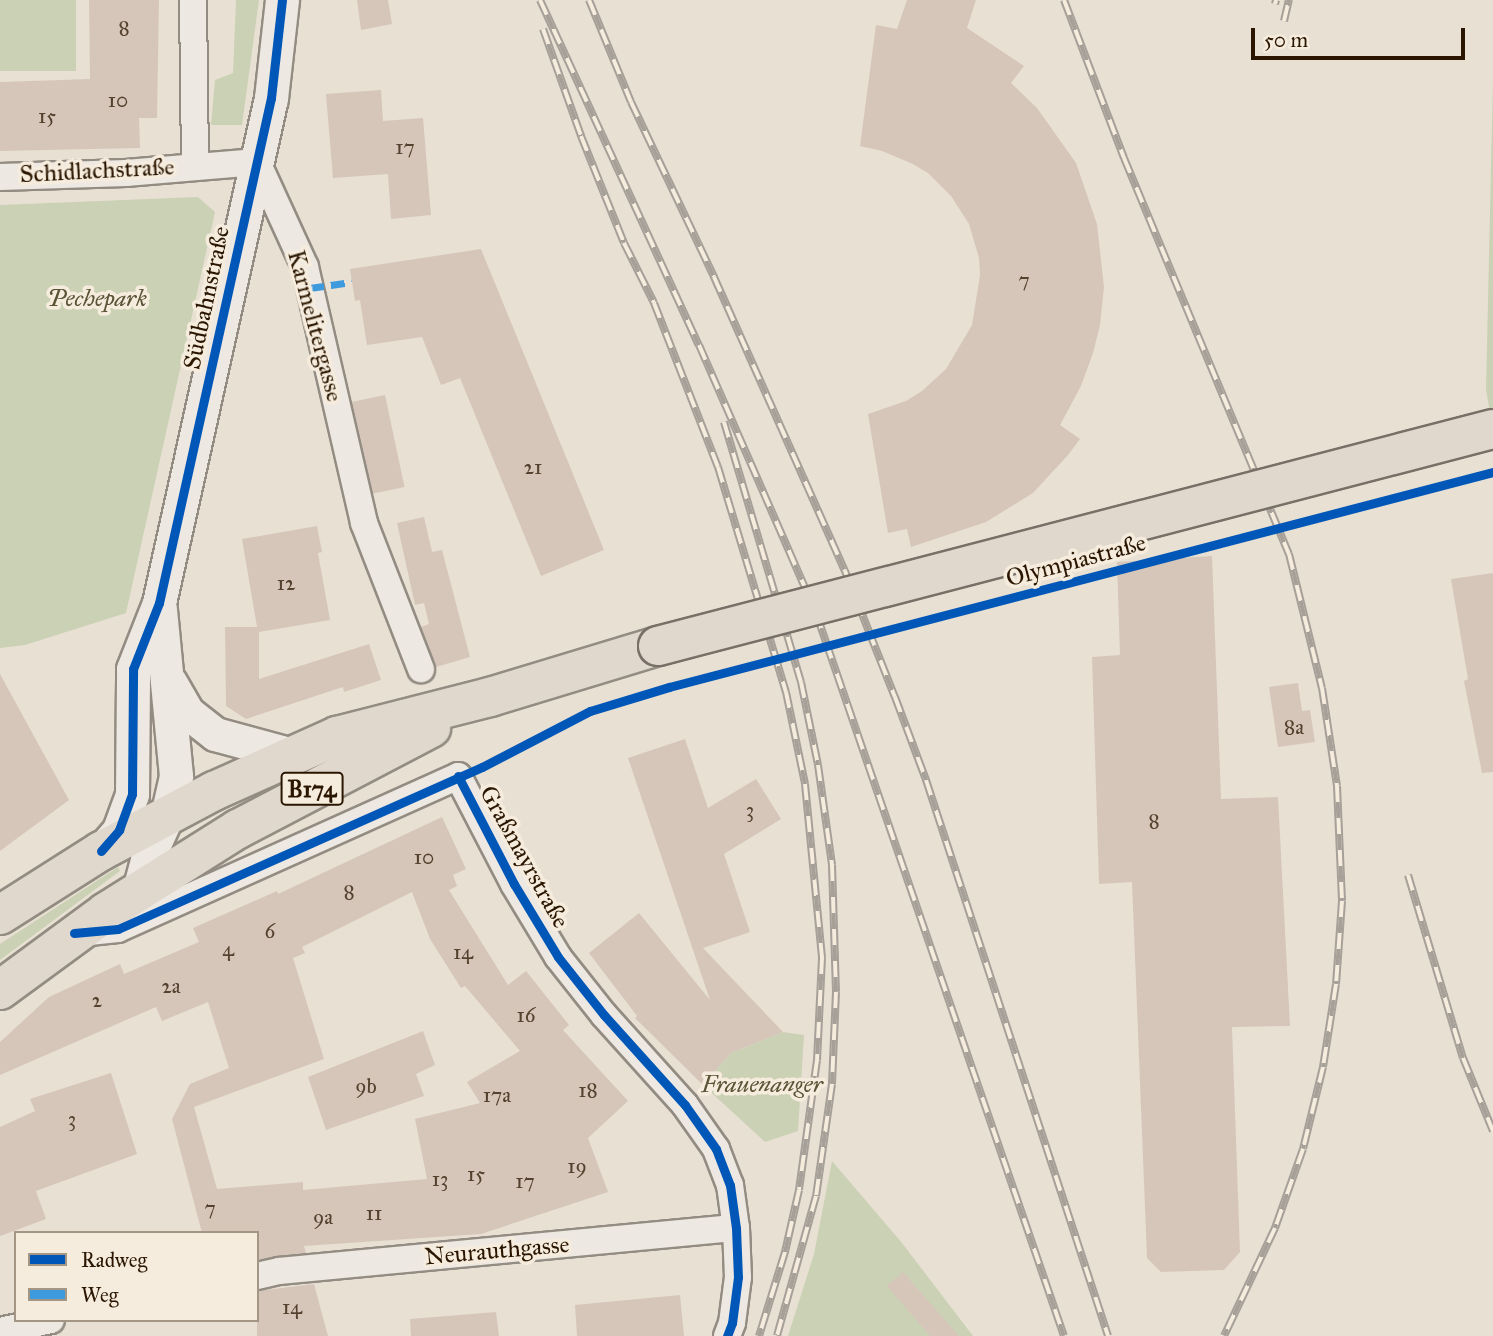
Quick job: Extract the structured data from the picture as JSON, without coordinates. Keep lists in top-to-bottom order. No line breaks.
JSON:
{"streets":{"main road":["Olympiastraße","B174"],"street":["Schidlachstraße","Südbahnstraße","Karmelitergasse","Graßmayrstraße","Neurauthgasse"]},"crossings":[["Südbahnstraße","Karmelitergasse"],["Olympiastraße","B174"],["B174","Graßmayrstraße"],["Graßmayrstraße","Neurauthgasse"]],"parks":["Pechepark","Frauenanger"],"house_numbers":["8","10","15","17","7","21","12","8a","3","8","10","8","6","4","14","2a","2","16","9b","18","17a","3","19","15","13","17","7","11","9a","14"],"legend":["Radweg","Weg"],"scale_bar":"50 m"}
